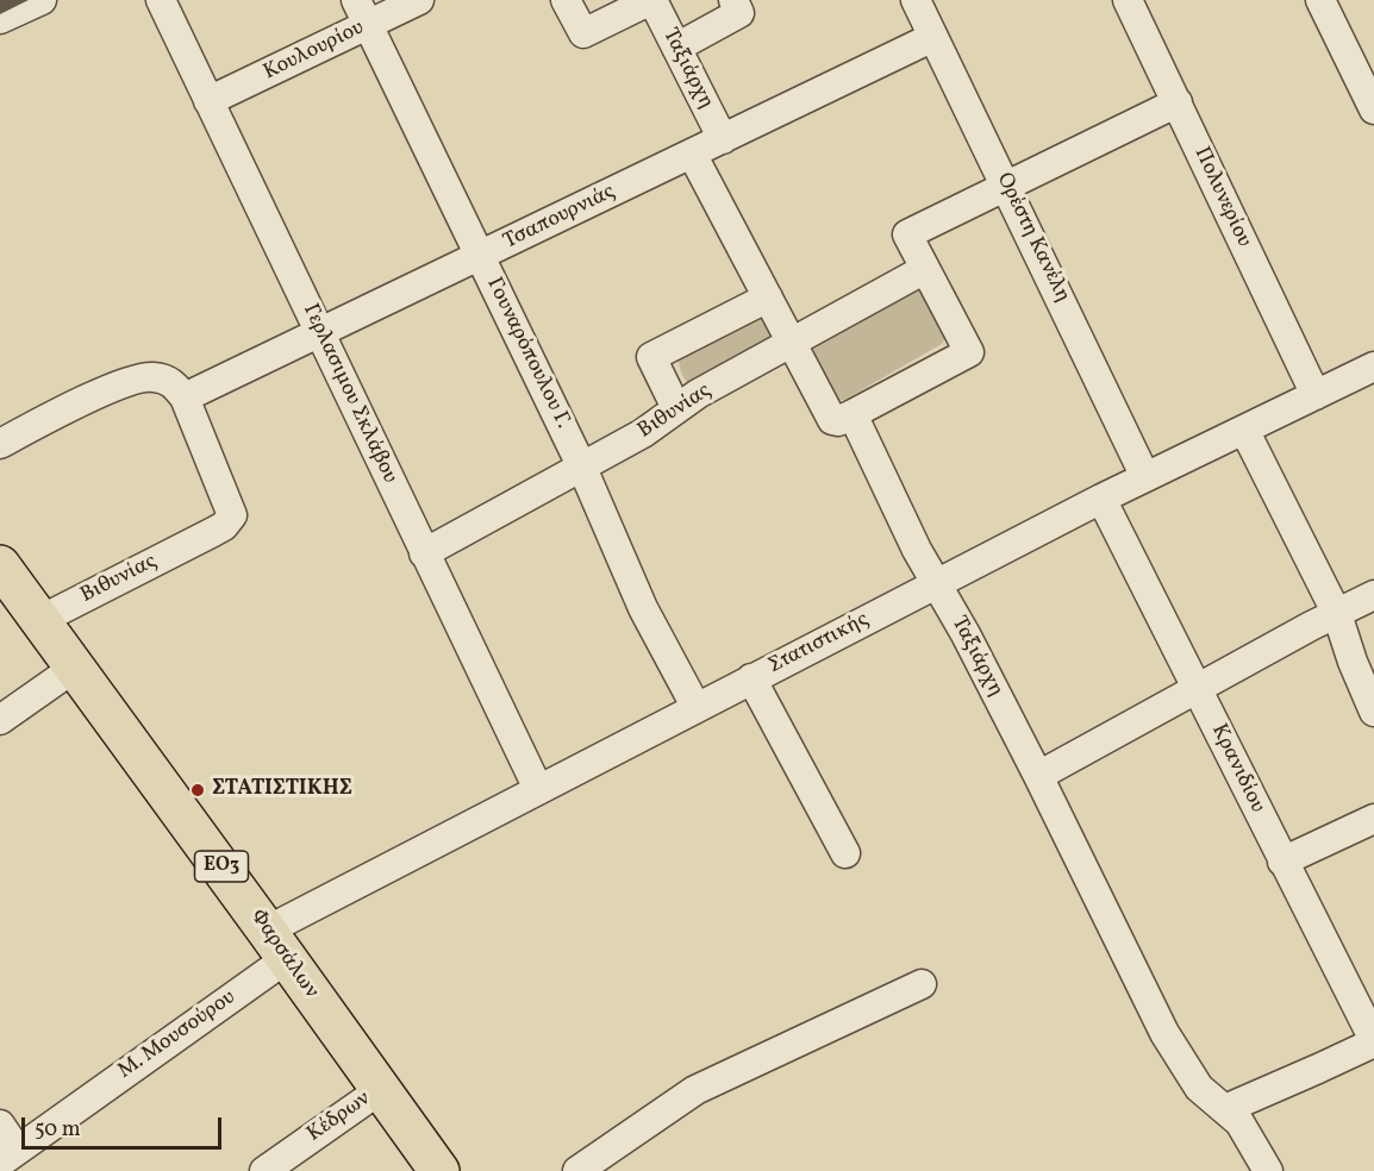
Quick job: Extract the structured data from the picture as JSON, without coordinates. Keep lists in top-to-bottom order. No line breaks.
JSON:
{"streets":{"main road":["ΕΟ3","Φαρσάλων"],"street":["Κουλουρίου","Ταξιάρχη","Πολυνερίου","Τσαπουρνιάς","Ορέστη Κανέλη","Γουναρόπουλου Γ.","Γερλασιμου Σκλάβου","Βιθυνίας","Στατιστικής","Κρανιδίου","Μ. Μουσούρου","Κέδρων"]},"crossings":[["Κουλουρίου","Γουναρόπουλου Γ."],["Κουλουρίου","Γερλασιμου Σκλάβου"],["Ταξιάρχη","Τσαπουρνιάς"],["Ταξιάρχη","Στατιστικής"],["Πολυνερίου","Στατιστικής"],["Τσαπουρνιάς","Ορέστη Κανέλη"],["Τσαπουρνιάς","Γουναρόπουλου Γ."],["Τσαπουρνιάς","Γερλασιμου Σκλάβου"],["Τσαπουρνιάς","Βιθυνίας"],["Ορέστη Κανέλη","Στατιστικής"],["Γουναρόπουλου Γ.","Βιθυνίας"],["Γουναρόπουλου Γ.","Στατιστικής"],["Γερλασιμου Σκλάβου","Βιθυνίας"],["Γερλασιμου Σκλάβου","Στατιστικής"],["Βιθυνίας","Φαρσάλων"],["Στατιστικής","Κρανιδίου"],["Στατιστικής","Φαρσάλων"],["Στατιστικής","Μ. Μουσούρου"],["Φαρσάλων","Μ. Μουσούρου"],["Φαρσάλων","Κέδρων"]],"places":["ΣΤΑΤΙΣΤΙΚΗΣ"],"scale_bar":"50 m"}
